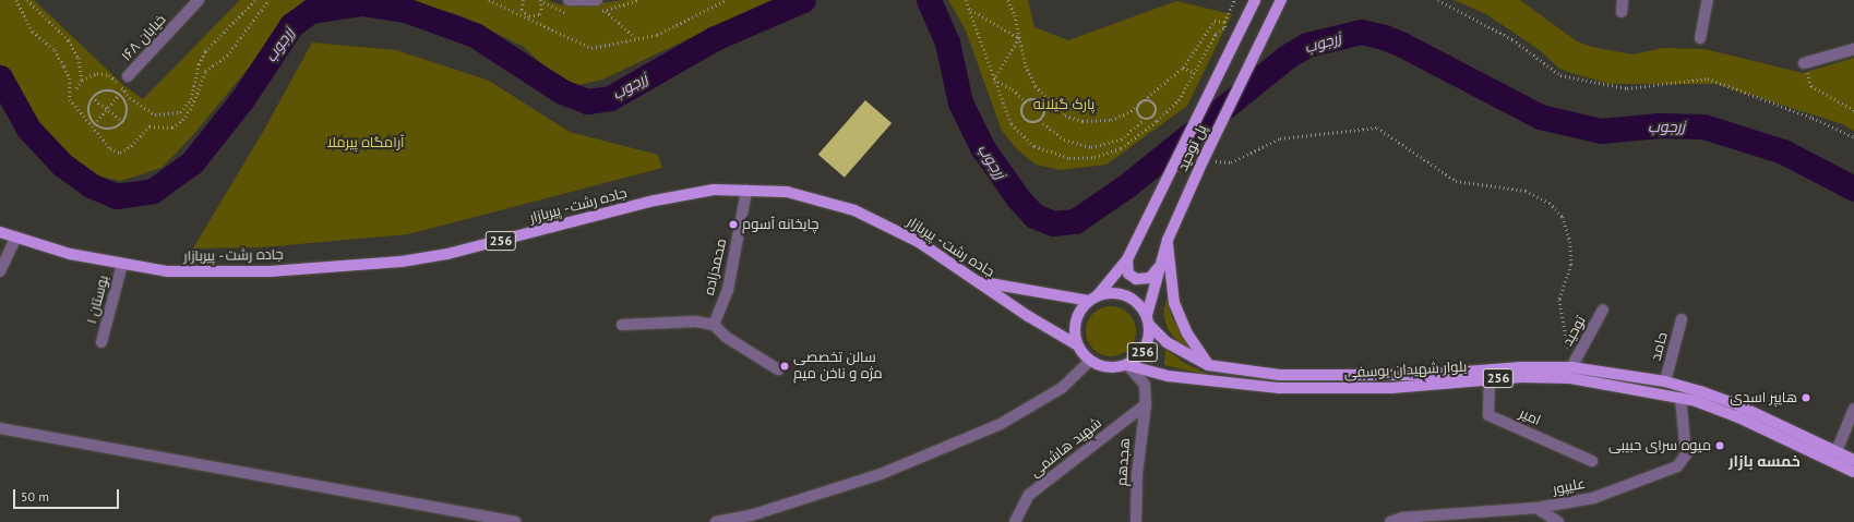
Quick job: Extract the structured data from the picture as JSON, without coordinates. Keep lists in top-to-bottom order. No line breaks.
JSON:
{"streets":{"main road":["پل توحید","جاده رشت - پیربازار","256","بلوار شهیدان یوسفی"],"street":["خیابان ۱۶۸","محمدزاده","بوستان ۱","توحید","حامد","امیر","شهید هاشمی","هجدهم","علیپور"]},"crossings":[["پل توحید","جاده رشت - پیربازار"],["پل توحید","256"],["پل توحید","بلوار شهیدان یوسفی"],["پل توحید","هجدهم"],["جاده رشت - پیربازار","256"],["جاده رشت - پیربازار","محمدزاده"],["جاده رشت - پیربازار","بوستان ۱"],["جاده رشت - پیربازار","بلوار شهیدان یوسفی"],["جاده رشت - پیربازار","هجدهم"],["256","بلوار شهیدان یوسفی"],["256","هجدهم"],["توحید","بلوار شهیدان یوسفی"],["حامد","بلوار شهیدان یوسفی"],["بلوار شهیدان یوسفی","امیر"],["بلوار شهیدان یوسفی","هجدهم"],["بلوار شهیدان یوسفی","علیپور"],["شهید هاشمی","هجدهم"]],"districts":["خمسه بازار"],"water":["زرجوب"],"parks":["پارک گیلانه","آرامگاه پیرملا"],"places":["چایخانه آسوم","سالن تخصصی مژه و ناخن میم","هایپر اسدی","میوه سرای حبیبی"],"scale_bar":"50 m"}
